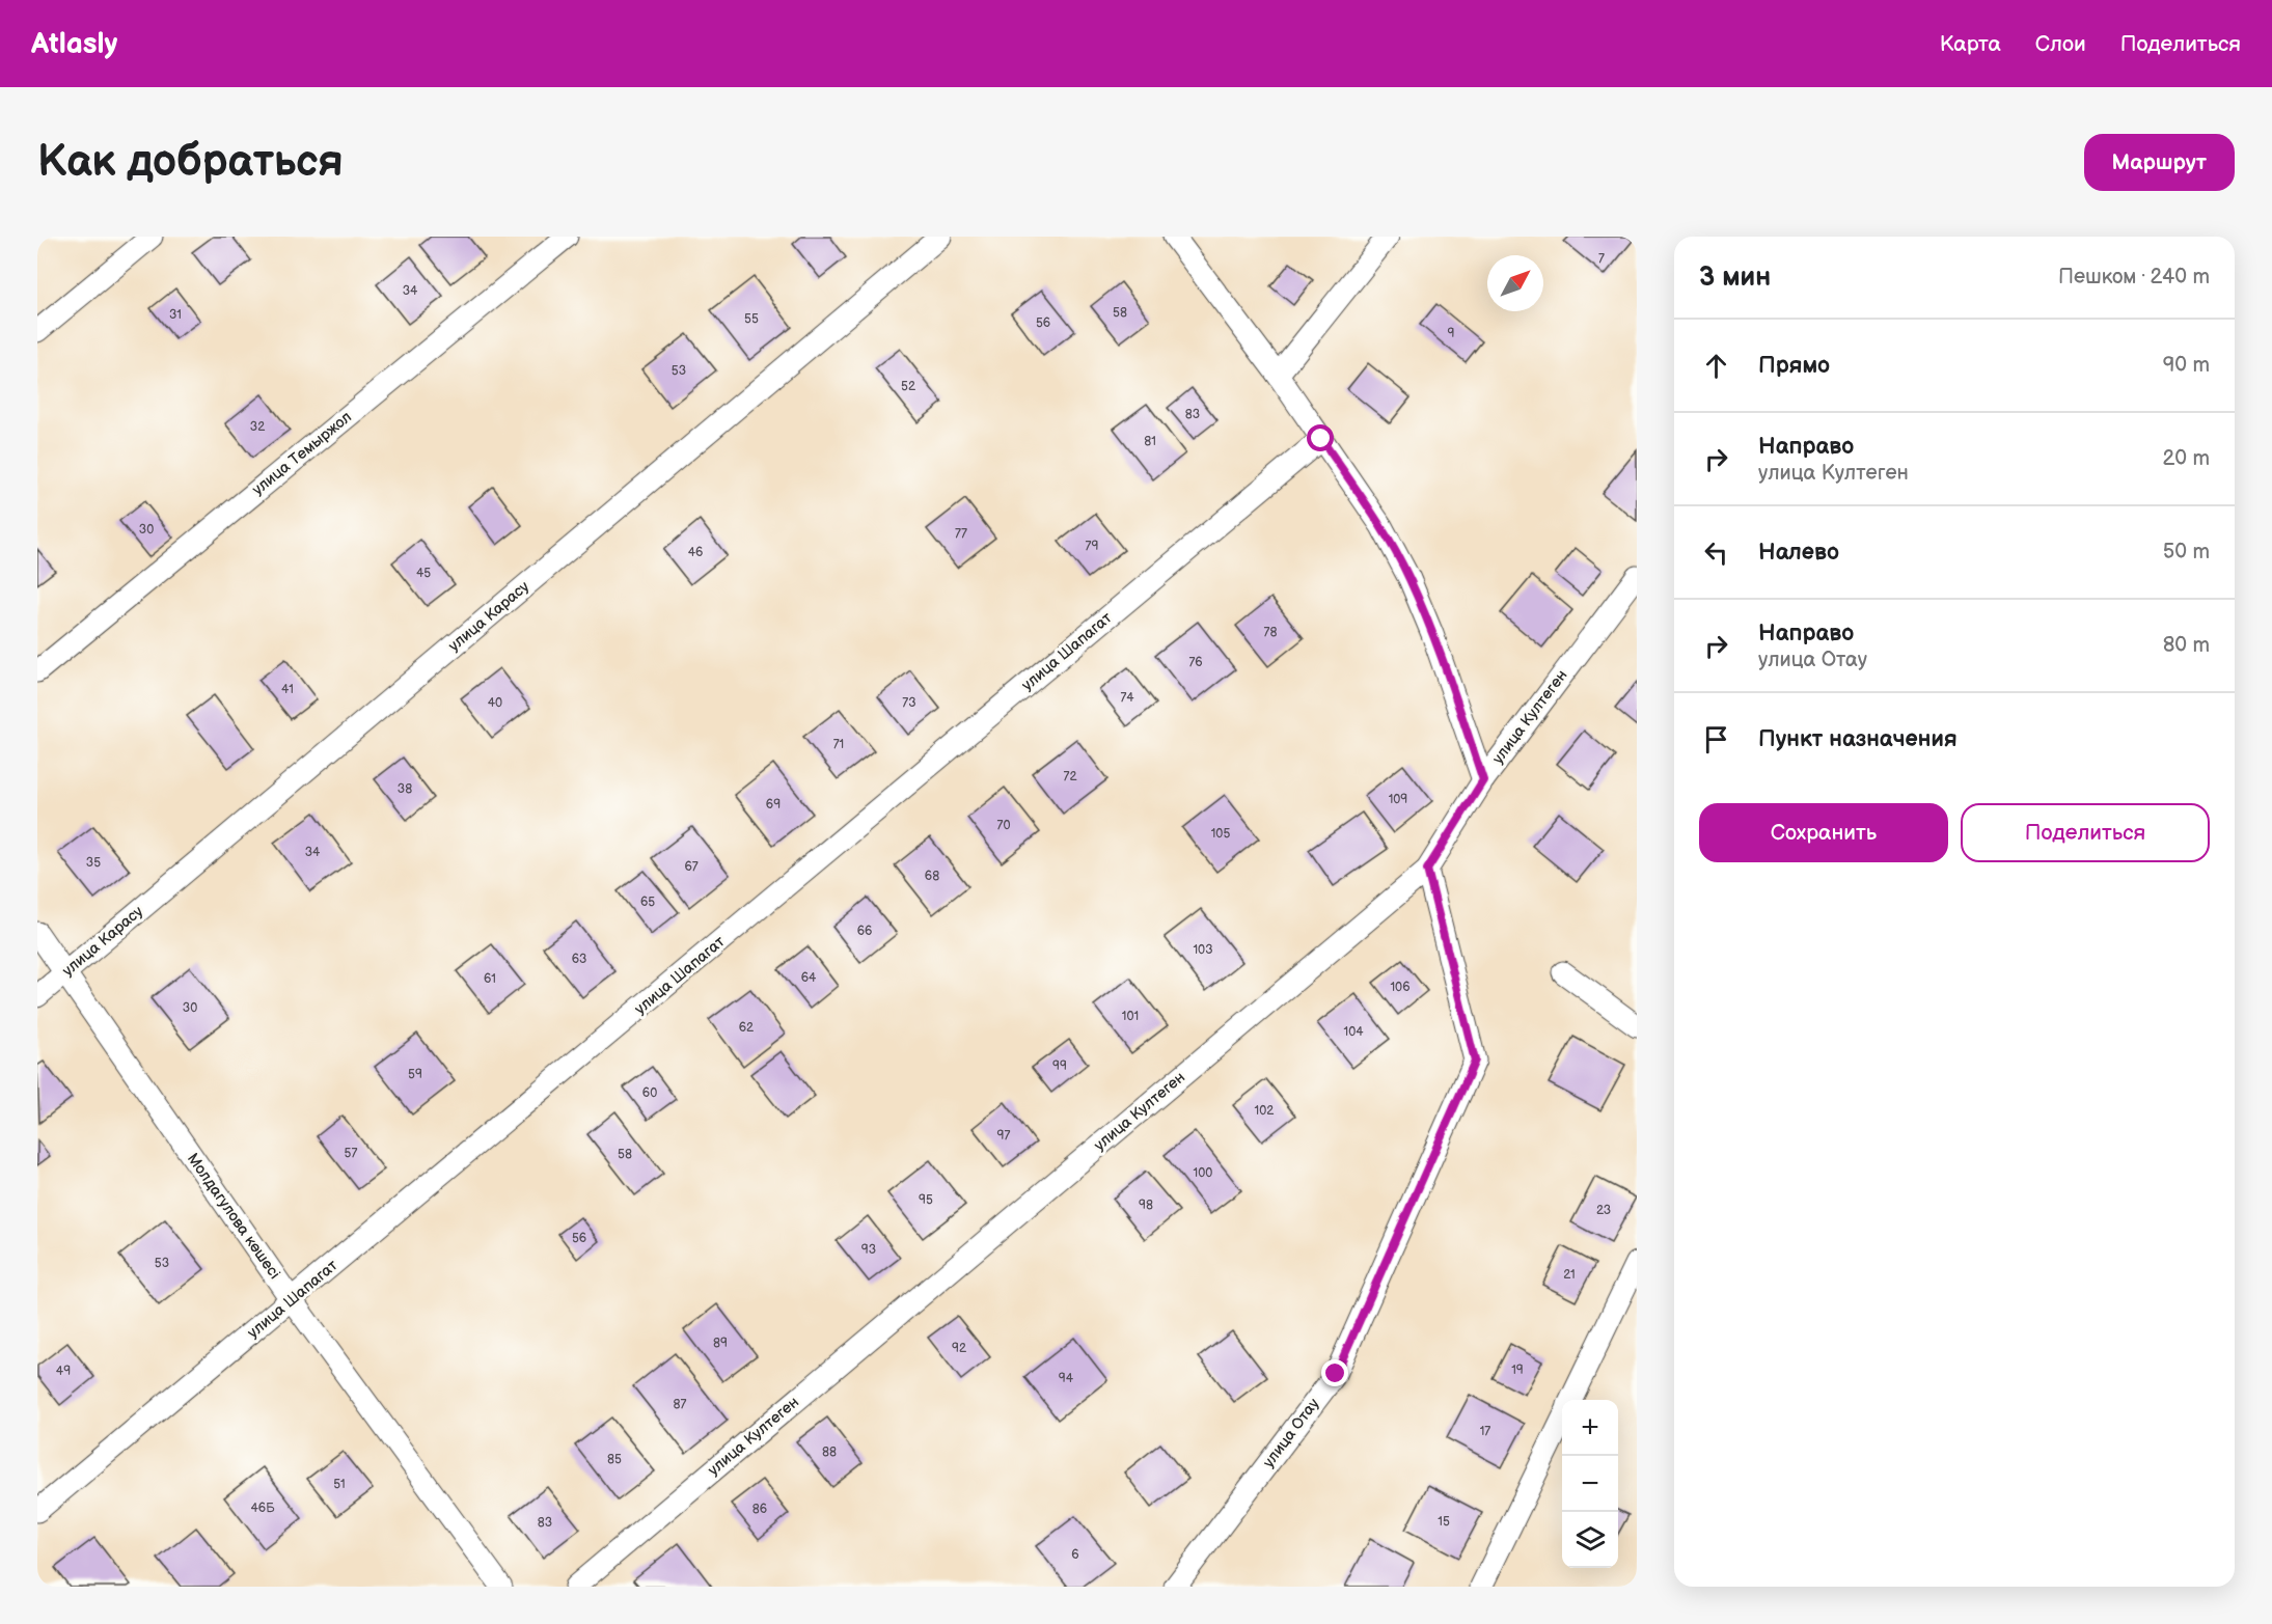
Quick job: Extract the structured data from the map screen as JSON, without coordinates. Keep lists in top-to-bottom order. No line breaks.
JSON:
{"streets":{"street":["улица Темыржол","улица Карасу","улица Шапагат","улица Култеген","Молдагулова көшесі","улица Отау"]},"crossings":[["улица Карасу","Молдагулова көшесі"],["улица Шапагат","Молдагулова көшесі"],["улица Култеген","улица Отау"]],"house_numbers":["7","34","58","31","55","56","9","53","52","83","32","81","30","77","79","46","45","78","76","41","74","40","73","71","72","38","109","69","70","105","34","35","67","68","65","66","103","63","64","61","106","30","101","62","104","99","59","60","102","97","57","58","100","95","98","23","56","93","53","21","89","92","19","49","94","87","17","88","85","51","46Б","86","15","83","6"],"north":"top right","page":{"header":"Atlasly","nav":["Карта","Слои","Поделиться"],"buttons":["Маршрут",["Сохранить","Поделиться"]],"title":"Как добраться","heading":["3 мин","Пешком · 240 m"],"list":[["Прямо","90 m"],["Направо","улица Култеген","20 m"],["Налево","50 m"],["Направо","улица Отау","80 m"],"Пункт назначения"],"map_buttons":["+","−"]}}
